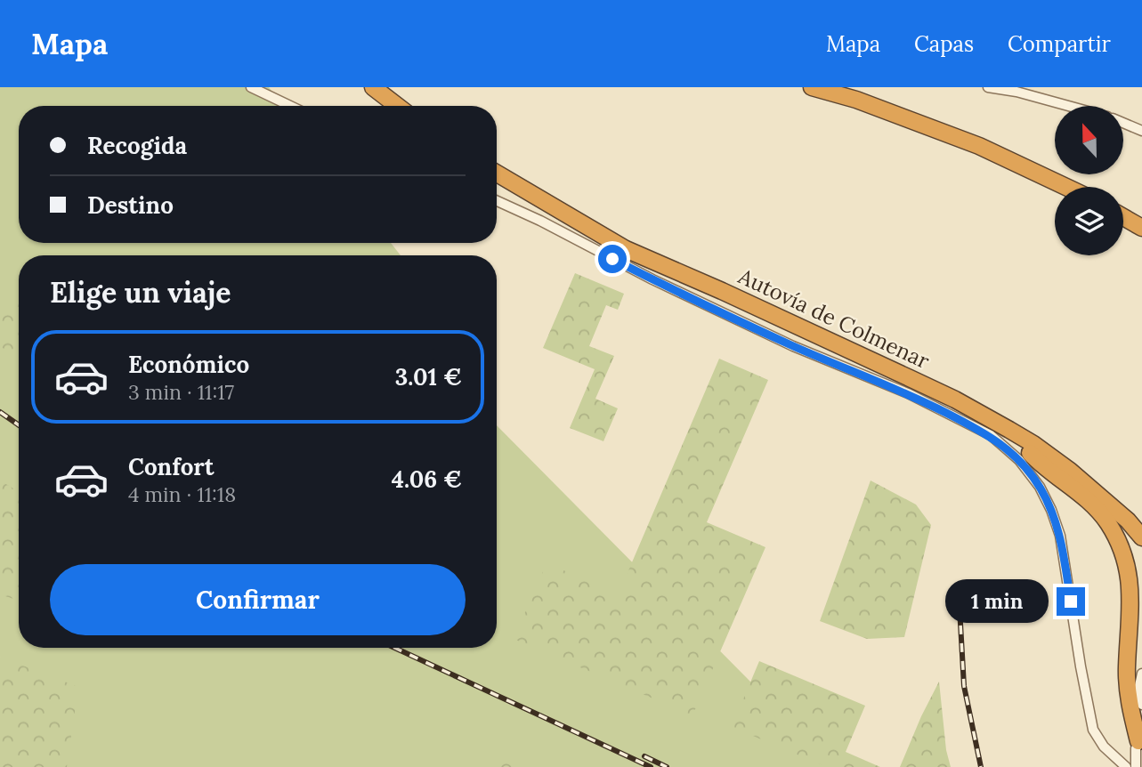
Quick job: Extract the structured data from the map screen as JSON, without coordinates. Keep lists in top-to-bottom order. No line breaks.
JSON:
{"streets":{"highway":["Autovía de Colmenar"]},"north":"top","page":{"header":"Mapa","nav":["Mapa","Capas","Compartir"],"banner":["Recogida","Destino"],"heading":"Elige un viaje","list":[{"name":"Económico","note":"3 min · 11:17","value":"3.01 €"},{"name":"Confort","note":"4 min · 11:18","value":"4.06 €"}],"buttons":"Confirmar","bubble":"1 min"}}
